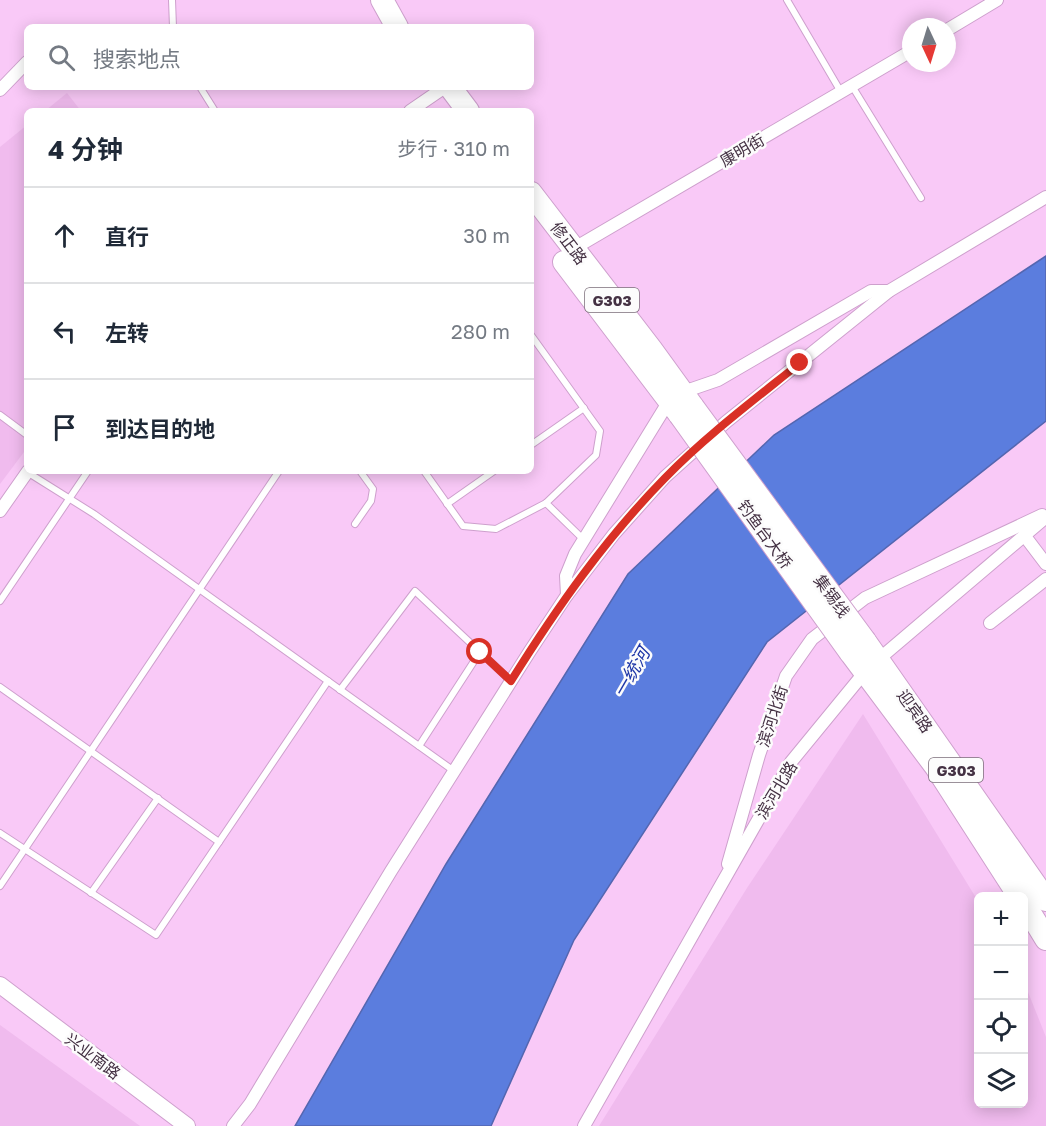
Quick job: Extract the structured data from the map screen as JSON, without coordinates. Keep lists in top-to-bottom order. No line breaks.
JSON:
{"streets":{"highway":["修正路","G303","钓鱼台大桥","迎宾路"],"street":["康明街","滨河北街","滨河北路","兴业南路"]},"crossings":[["康明街","修正路"],["修正路","钓鱼台大桥"],["钓鱼台大桥","迎宾路"],["迎宾路","滨河北路"],["滨河北街","滨河北路"]],"water":["一统河"],"north":"bottom","page":{"search":"搜索地点","heading":["4 分钟","步行 · 310 m"],"list":[["直行","30 m"],["左转","280 m"],"到达目的地"],"map_buttons":["+","−"]}}
